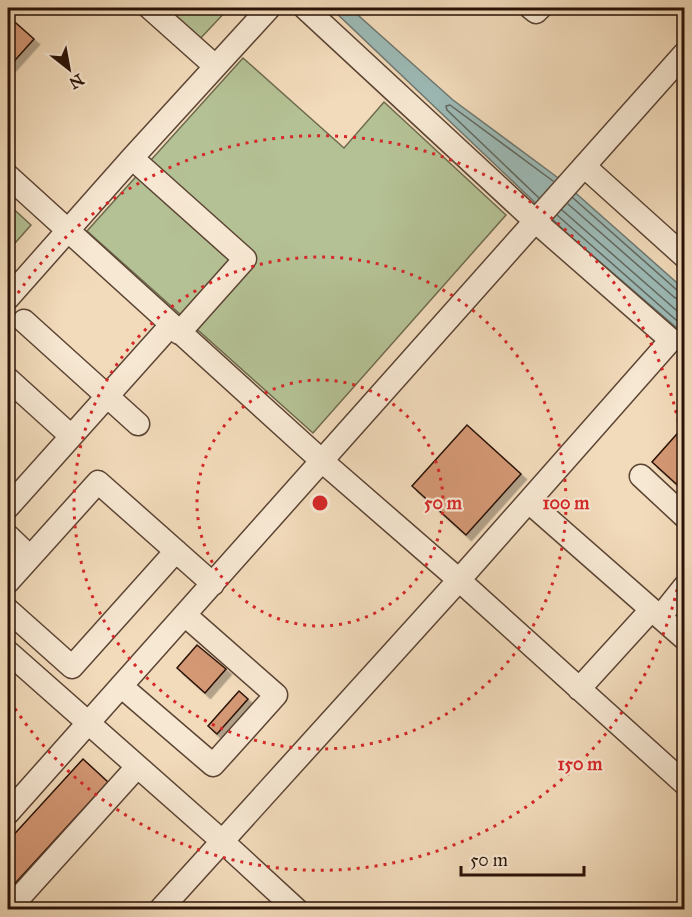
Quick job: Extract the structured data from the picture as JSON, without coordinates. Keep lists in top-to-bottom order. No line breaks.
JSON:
{"scale_bar":"50 m","north":"bottom right","rings":["50 m","100 m","150 m"]}
